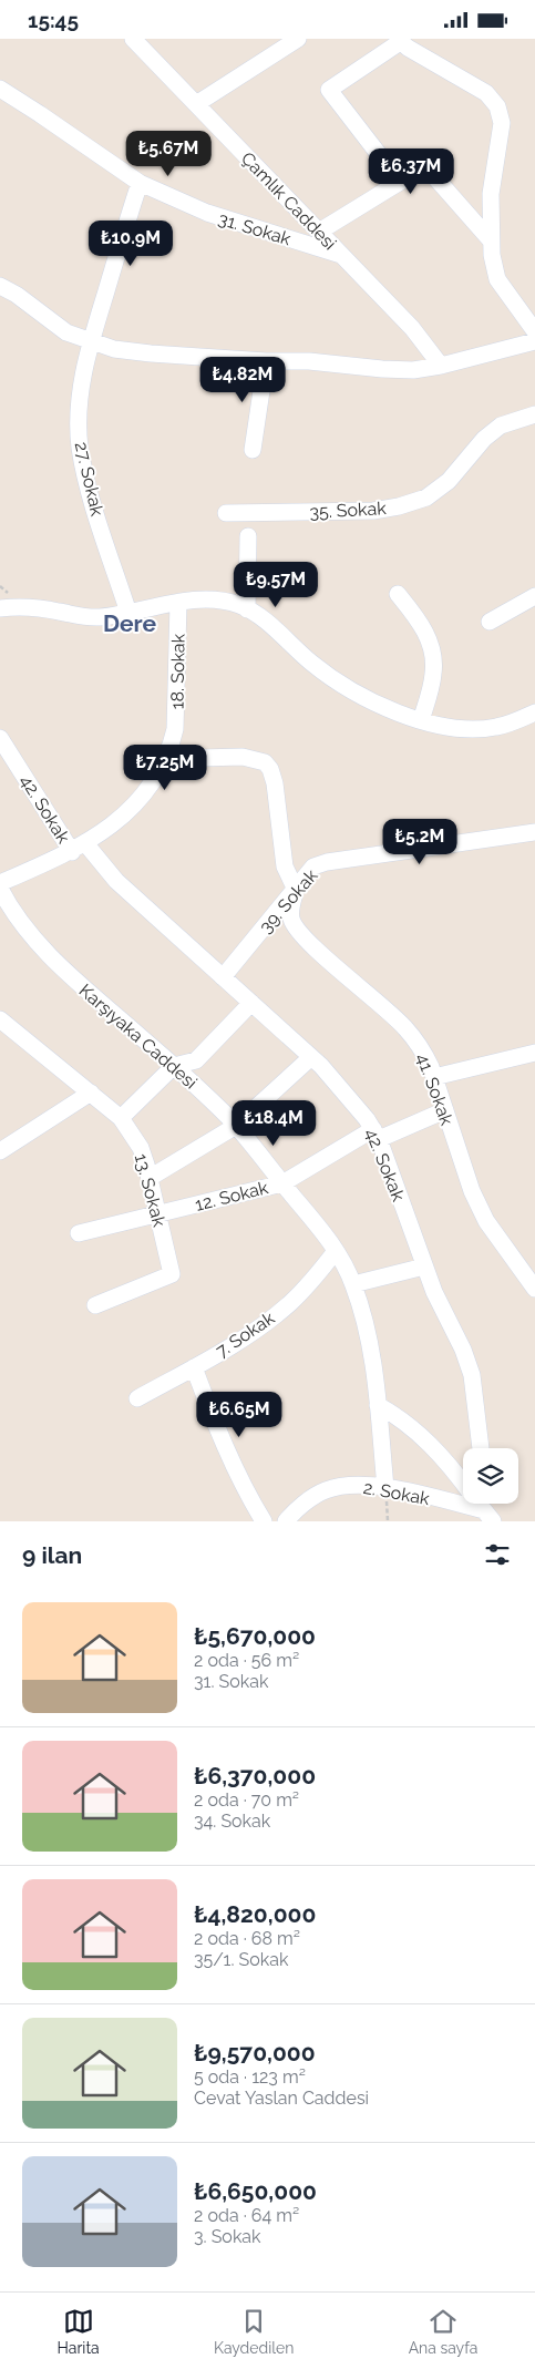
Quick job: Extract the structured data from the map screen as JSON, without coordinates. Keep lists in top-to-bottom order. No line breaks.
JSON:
{"streets":{"street":["Çamlık Caddesi","31. Sokak","27. Sokak","35. Sokak","18. Sokak","42. Sokak","39. Sokak","Karşıyaka Caddesi","41. Sokak","13. Sokak","12. Sokak","7. Sokak","2. Sokak"]},"crossings":[["Çamlık Caddesi","31. Sokak"],["31. Sokak","27. Sokak"],["18. Sokak","42. Sokak"],["42. Sokak","39. Sokak"],["42. Sokak","12. Sokak"],["39. Sokak","41. Sokak"],["Karşıyaka Caddesi","12. Sokak"],["Karşıyaka Caddesi","7. Sokak"],["Karşıyaka Caddesi","2. Sokak"],["41. Sokak","12. Sokak"],["13. Sokak","12. Sokak"]],"districts":["Dere"],"page":{"status":"15:45","price":["₺5.67M","₺6.37M","₺10.9M","₺4.82M","₺9.57M","₺7.25M","₺5.2M","₺18.4M","₺6.65M"],"heading":"9 ilan","list":[{"name":"₺5,670,000","note":"2 oda · 56 m² · 31. Sokak"},{"name":"₺6,370,000","note":"2 oda · 70 m² · 34. Sokak"},{"name":"₺4,820,000","note":"2 oda · 68 m² · 35/1. Sokak"},{"name":"₺9,570,000","note":"5 oda · 123 m² · Cevat Yaslan Caddesi"},{"name":"₺6,650,000","note":"2 oda · 64 m² · 3. Sokak"}],"tabs":["Harita","Kaydedilen","Ana sayfa"]}}
